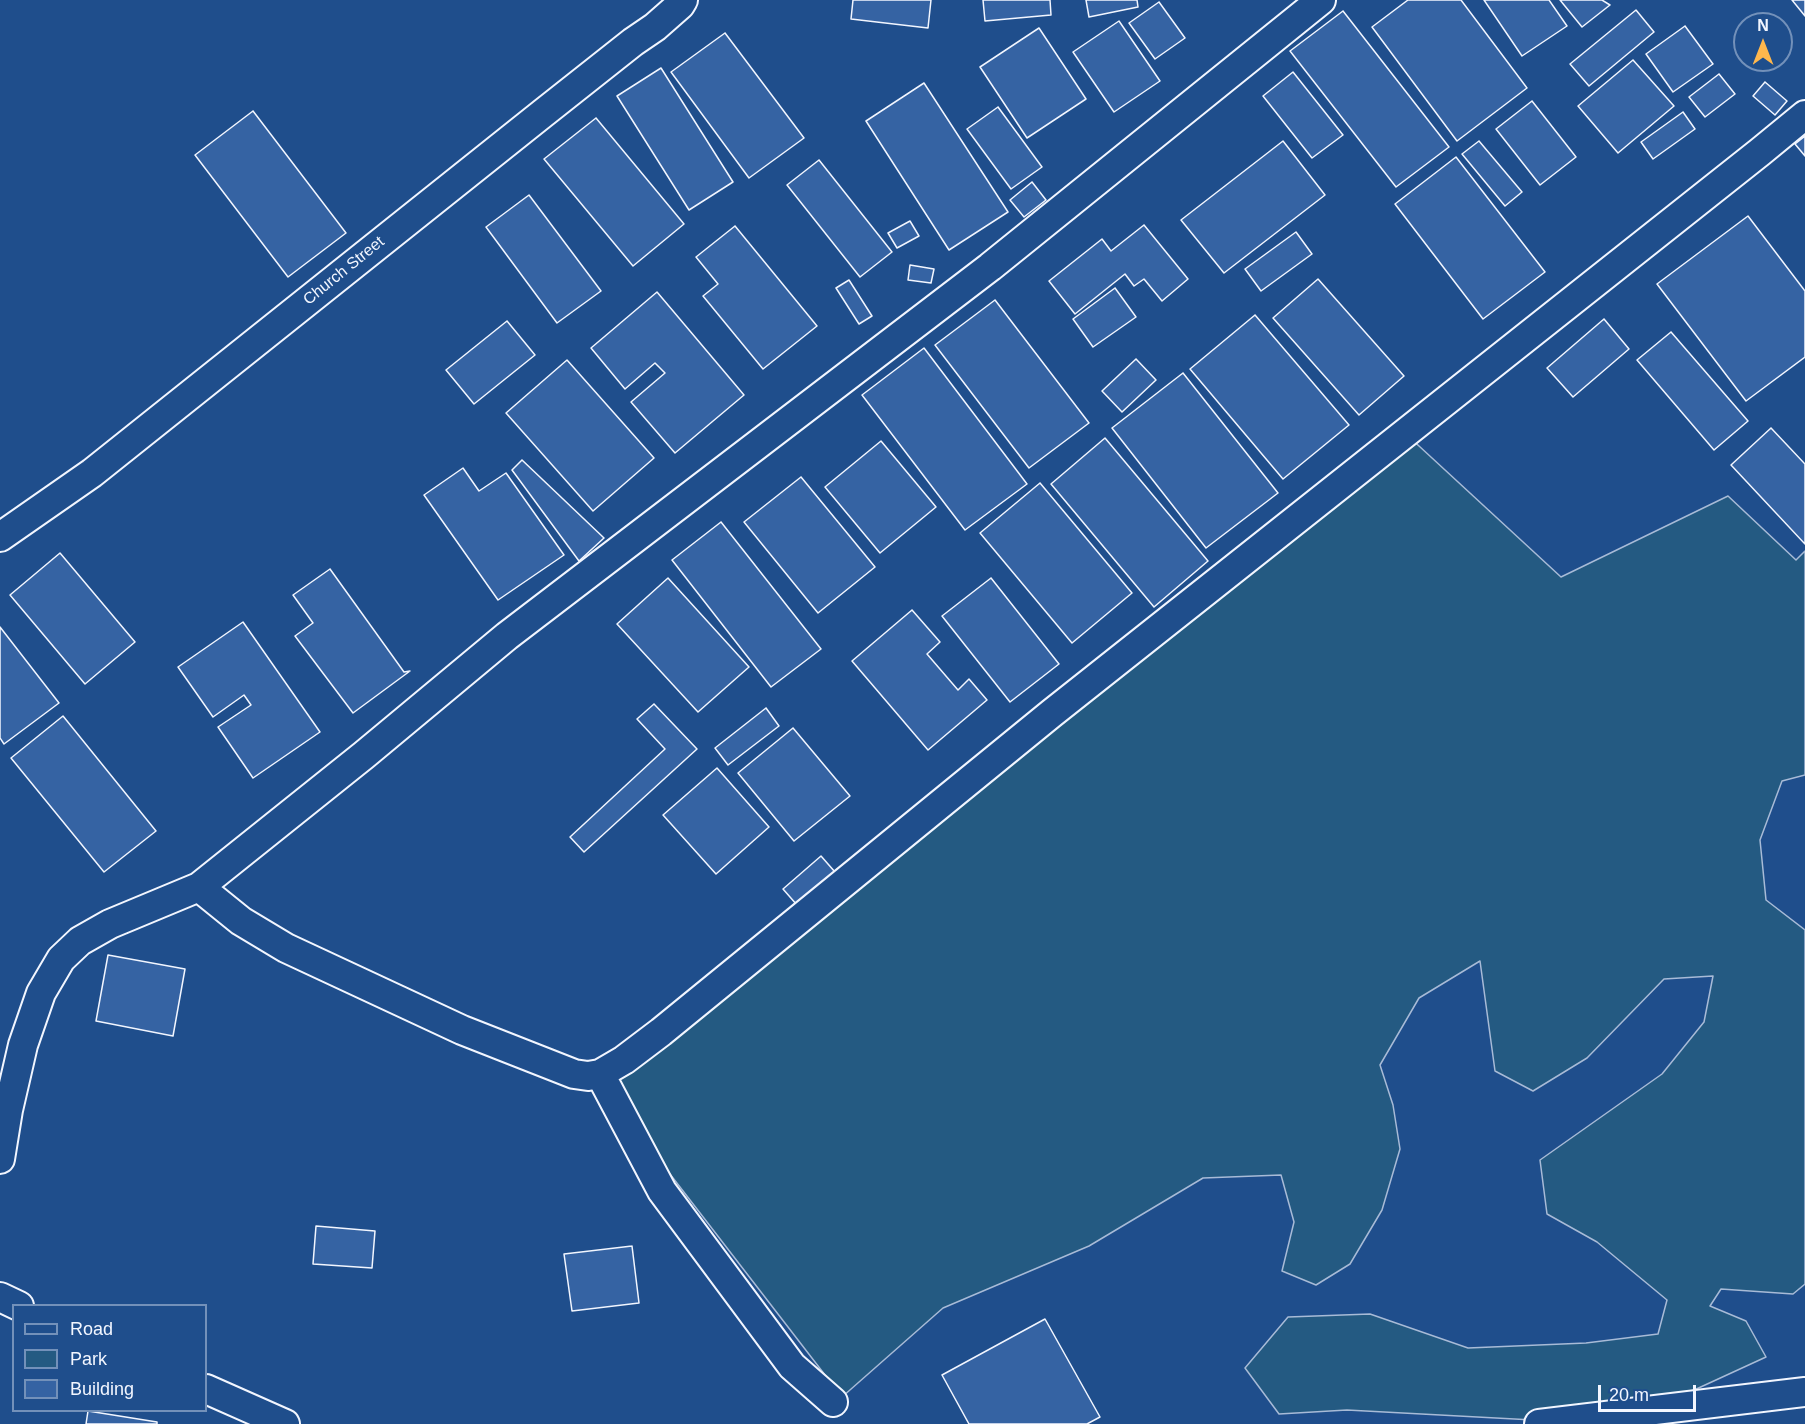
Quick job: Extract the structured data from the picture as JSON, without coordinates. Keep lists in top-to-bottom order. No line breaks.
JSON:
{"streets":{"street":["Church Street"]},"legend":["Road","Park","Building"],"scale_bar":"20 m","north":"top"}
